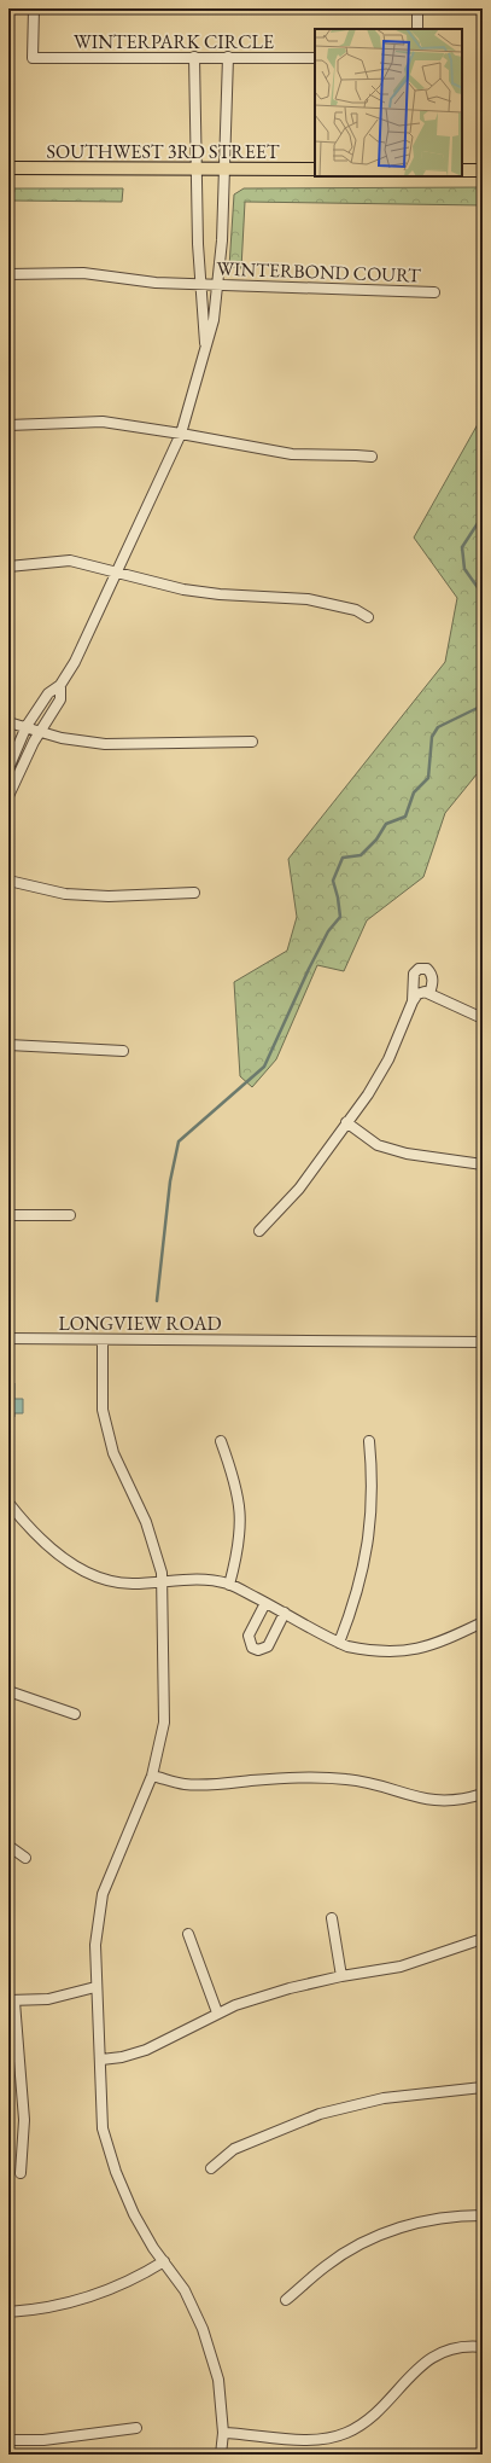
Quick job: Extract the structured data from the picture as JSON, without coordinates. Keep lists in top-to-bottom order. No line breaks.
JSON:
{"streets":{"main road":["SOUTHWEST 3RD STREET"],"street":["WINTERPARK CIRCLE","WINTERBOND COURT","LONGVIEW ROAD"]}}
